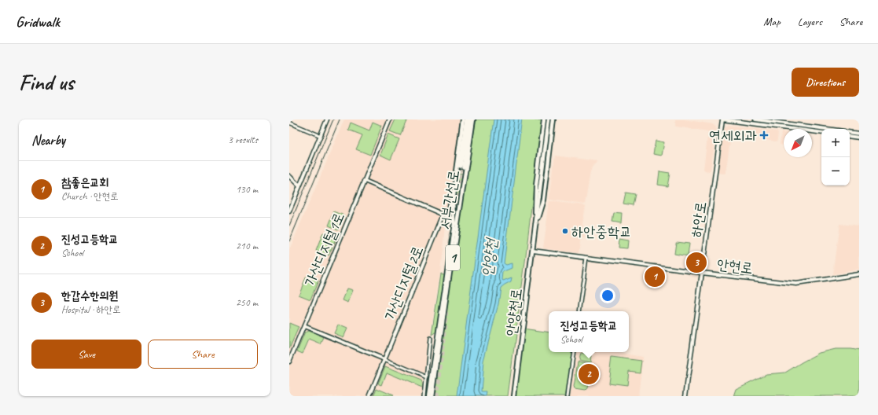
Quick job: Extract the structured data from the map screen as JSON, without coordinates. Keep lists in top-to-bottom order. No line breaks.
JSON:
{"streets":{"main road":["서부간선로","1","안양천로"],"street":["하안로","가산디지털1로","안현로","가산디지털2로"]},"crossings":[["하안로","안현로"],["안현로","안양천로"]],"water":["안양천"],"places":{"health":["연세외과"],"other":["하안중학교"]},"north":"bottom left","page":{"header":"Gridwalk","nav":["Map","Layers","Share"],"buttons":["Directions",["Save","Share"]],"title":"Find us","heading":["Nearby","3 results"],"map_buttons":["+","−"],"list":[{"mark":"1","name":"참좋은교회","note":"Church · 안현로","value":"130 m"},{"mark":"2","name":"진성고등학교","note":"School","value":"210 m"},{"mark":"3","name":"한갑수한의원","note":"Hospital · 하안로","value":"250 m"}],"pins":["3","1","2"],"popup":["진성고등학교","School"]}}
